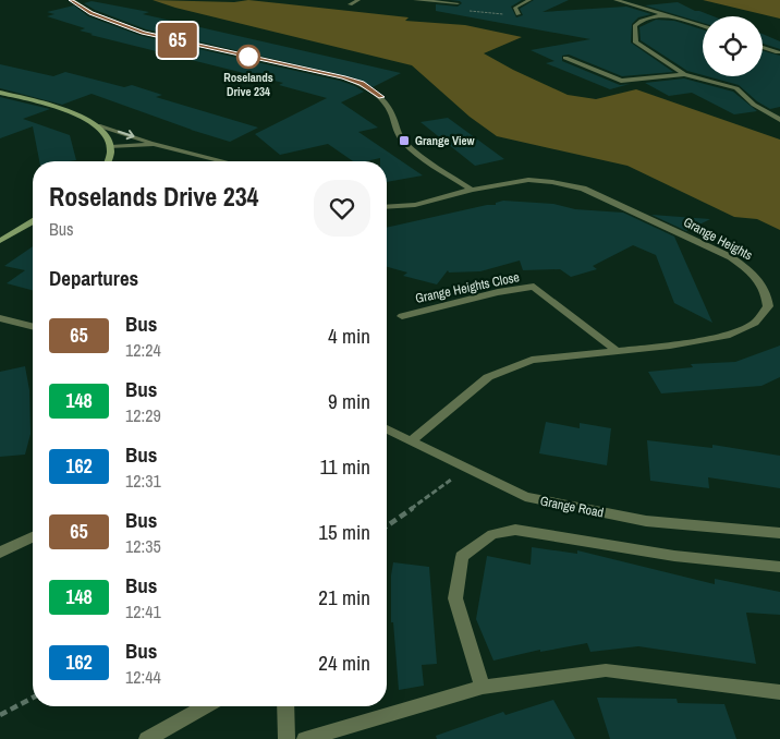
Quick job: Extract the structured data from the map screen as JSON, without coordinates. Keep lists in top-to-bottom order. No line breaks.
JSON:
{"streets":{"street":["Grange Heights","Grange Heights Close","Grange Road"]},"crossings":[["Grange Heights","Grange Heights Close"],["Grange Heights","Grange Road"]],"places":{"other":["Roselands Drive 234"],"transit":["Grange View"]},"lines":["bus line 65"],"page":{"on_map":"65","heading":[["Roselands Drive 234","Bus"],"Departures"],"list":[{"mark":"65","name":"Bus","note":"12:24","value":"4 min"},{"mark":"148","name":"Bus","note":"12:29","value":"9 min"},{"mark":"162","name":"Bus","note":"12:31","value":"11 min"},{"mark":"65","name":"Bus","note":"12:35","value":"15 min"},{"mark":"148","name":"Bus","note":"12:41","value":"21 min"},{"mark":"162","name":"Bus","note":"12:44","value":"24 min"}]}}
